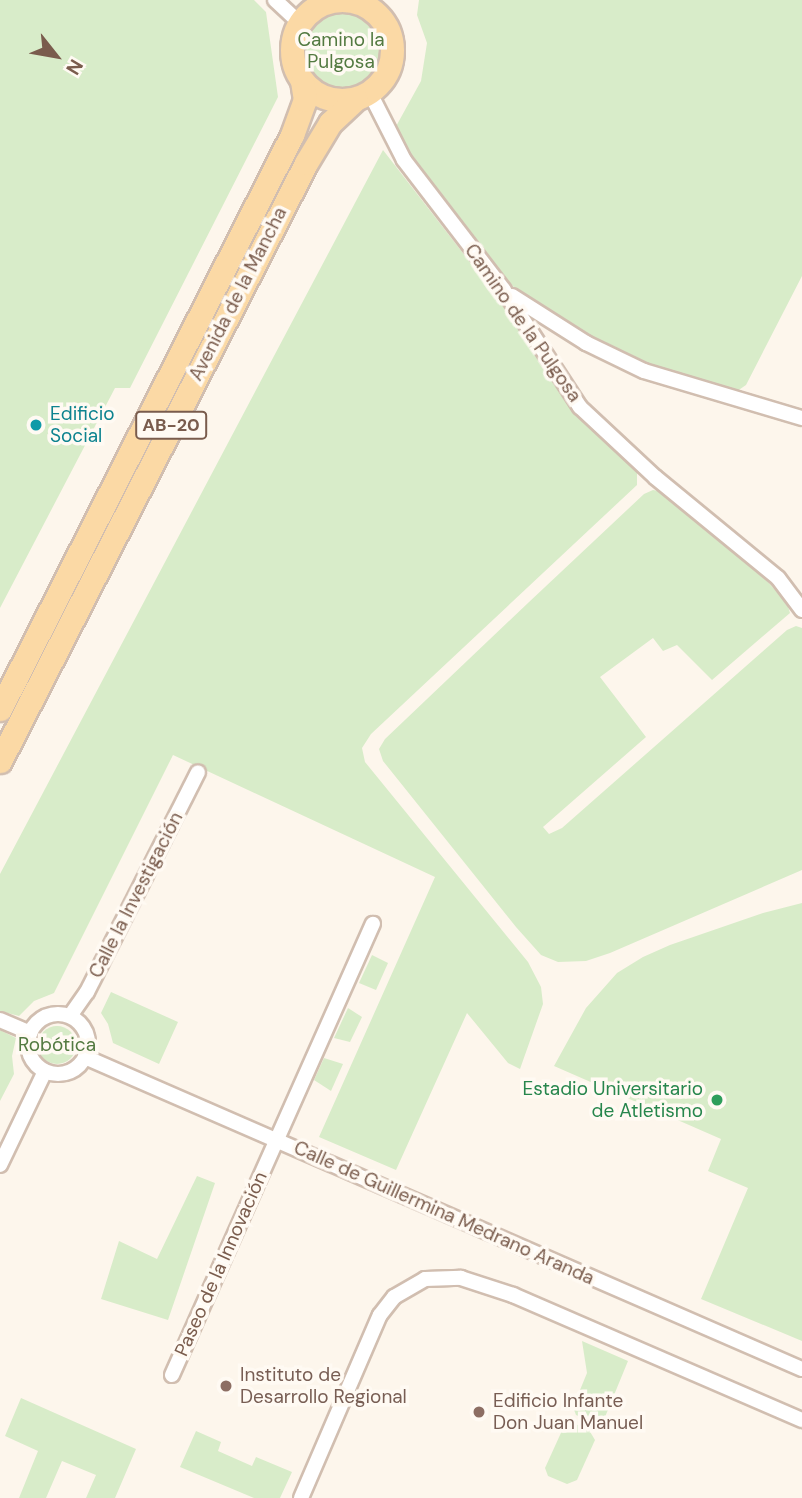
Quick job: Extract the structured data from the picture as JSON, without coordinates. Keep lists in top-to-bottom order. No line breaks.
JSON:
{"streets":{"main road":["Avenida de la Mancha","AB-20"],"street":["Camino de la Pulgosa","Calle la Investigación","Calle de Guillermina Medrano Aranda","Paseo de la Innovación"]},"crossings":[["Avenida de la Mancha","Camino de la Pulgosa"],["Avenida de la Mancha","AB-20"],["Camino de la Pulgosa","AB-20"],["Calle la Investigación","Calle de Guillermina Medrano Aranda"],["Calle de Guillermina Medrano Aranda","Paseo de la Innovación"]],"parks":["Camino la Pulgosa","Robótica"],"places":["Edificio Social","Estadio Universitario de Atletismo","Instituto de Desarrollo Regional","Edificio Infante Don Juan Manuel"],"north":"bottom right"}
